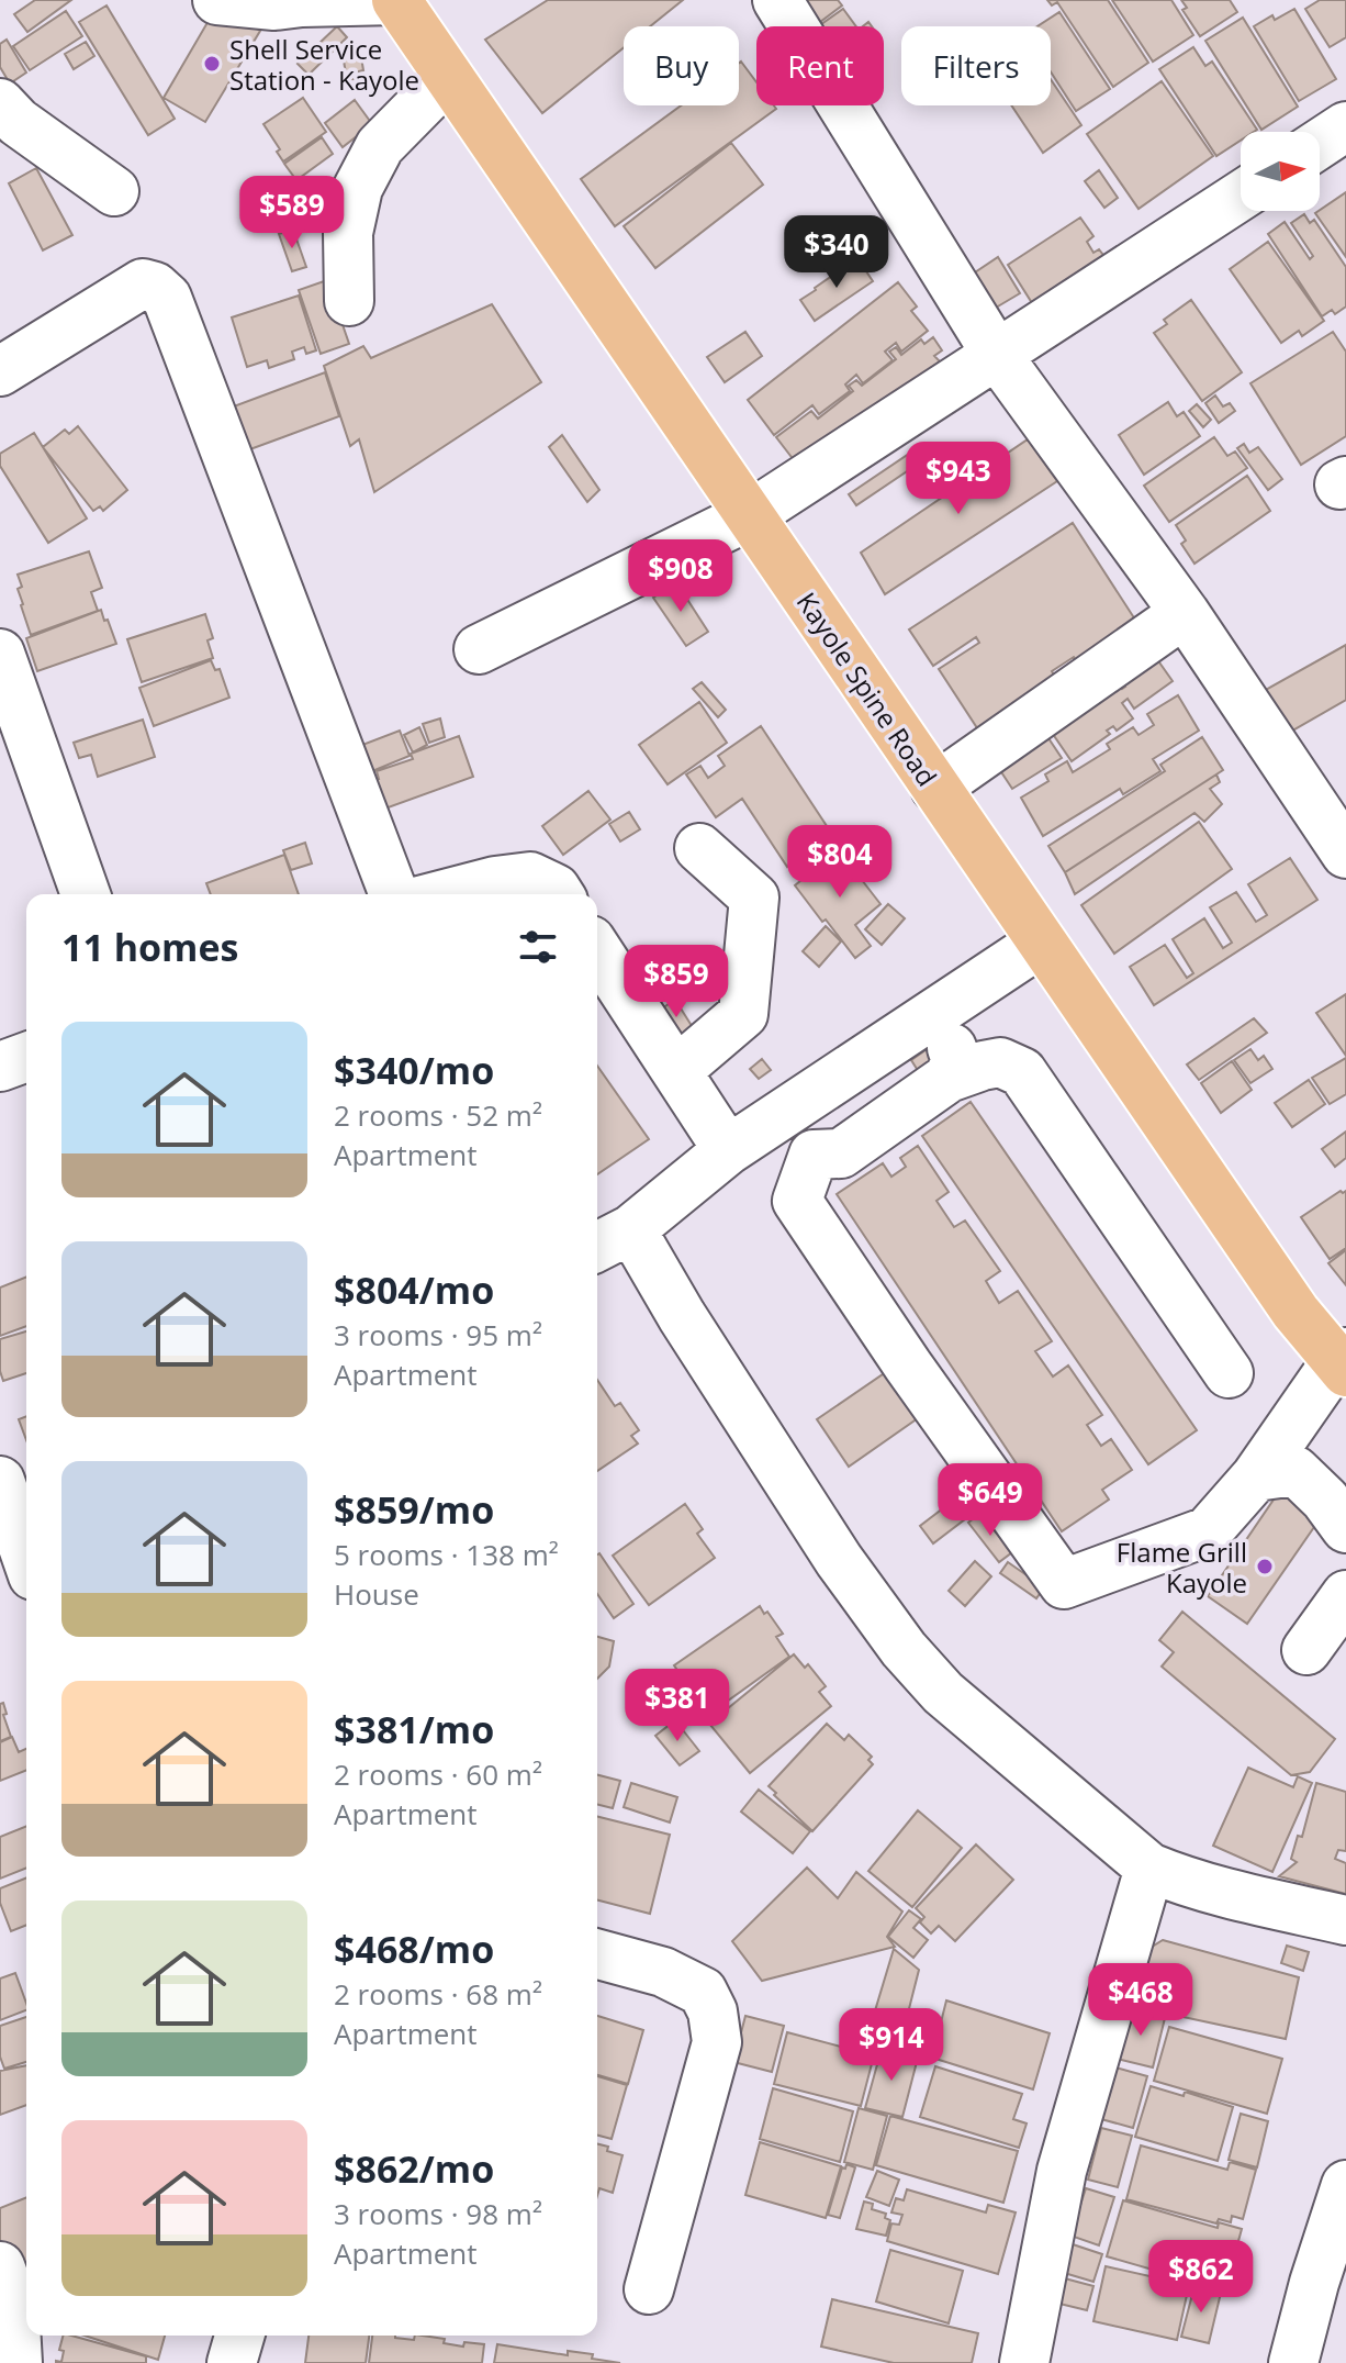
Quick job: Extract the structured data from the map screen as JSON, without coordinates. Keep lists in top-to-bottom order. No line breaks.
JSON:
{"streets":{"main road":["Kayole Spine Road"]},"places":["Shell Service Station - Kayole","Flame Grill Kayole"],"north":"right","page":{"chip":["Buy","Rent","Filters"],"price":["$589","$340","$943","$908","$804","$859","$649","$381","$468","$914","$862"],"heading":"11 homes","list":[{"name":"$340/mo","note":"2 rooms · 52 m² · Apartment"},{"name":"$804/mo","note":"3 rooms · 95 m² · Apartment"},{"name":"$859/mo","note":"5 rooms · 138 m² · House"},{"name":"$381/mo","note":"2 rooms · 60 m² · Apartment"},{"name":"$468/mo","note":"2 rooms · 68 m² · Apartment"},{"name":"$862/mo","note":"3 rooms · 98 m² · Apartment"}]}}
